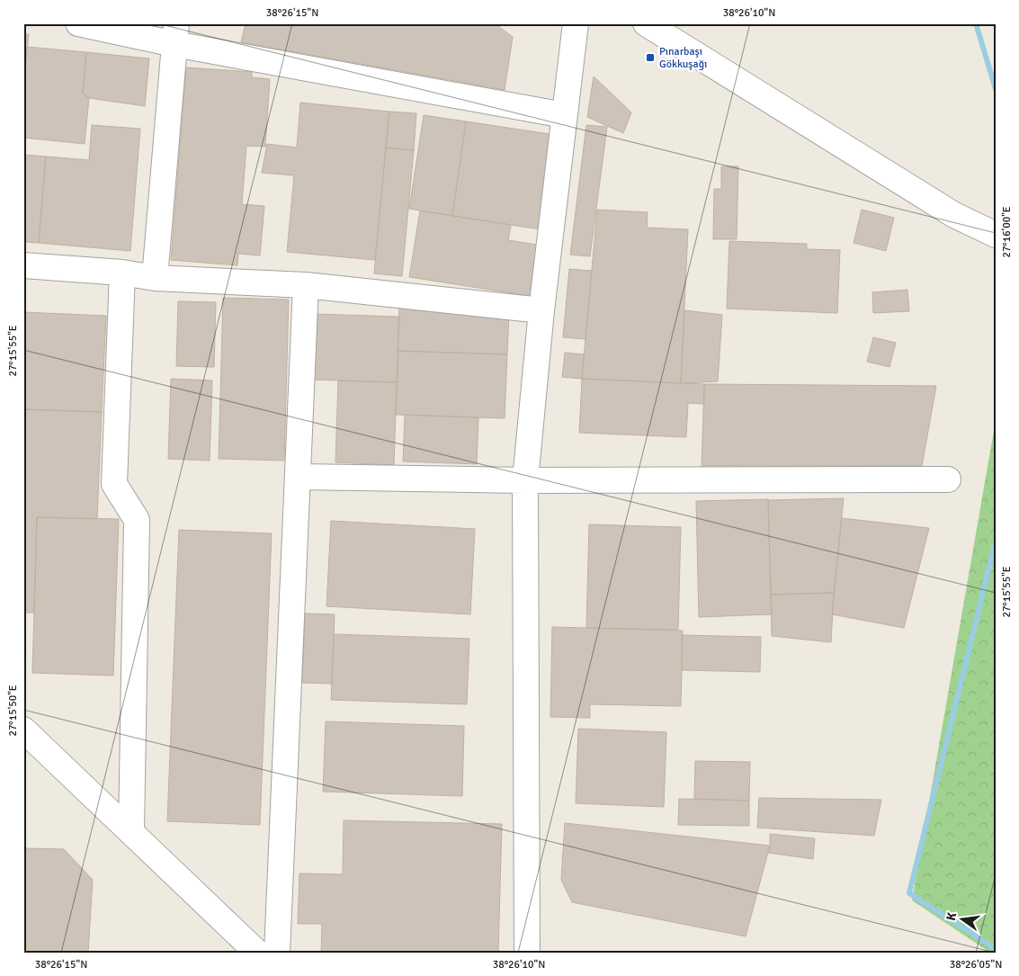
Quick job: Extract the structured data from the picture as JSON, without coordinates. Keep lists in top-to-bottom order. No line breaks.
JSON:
{"places":{"transit":["Pınarbaşı Gökkuşağı"]},"north":"left","coordinates":["38°26'15\"N","38°26'10\"N","27°16'00\"E","27°15'55\"E","27°15'50\"E","38°26'05\"N"]}
